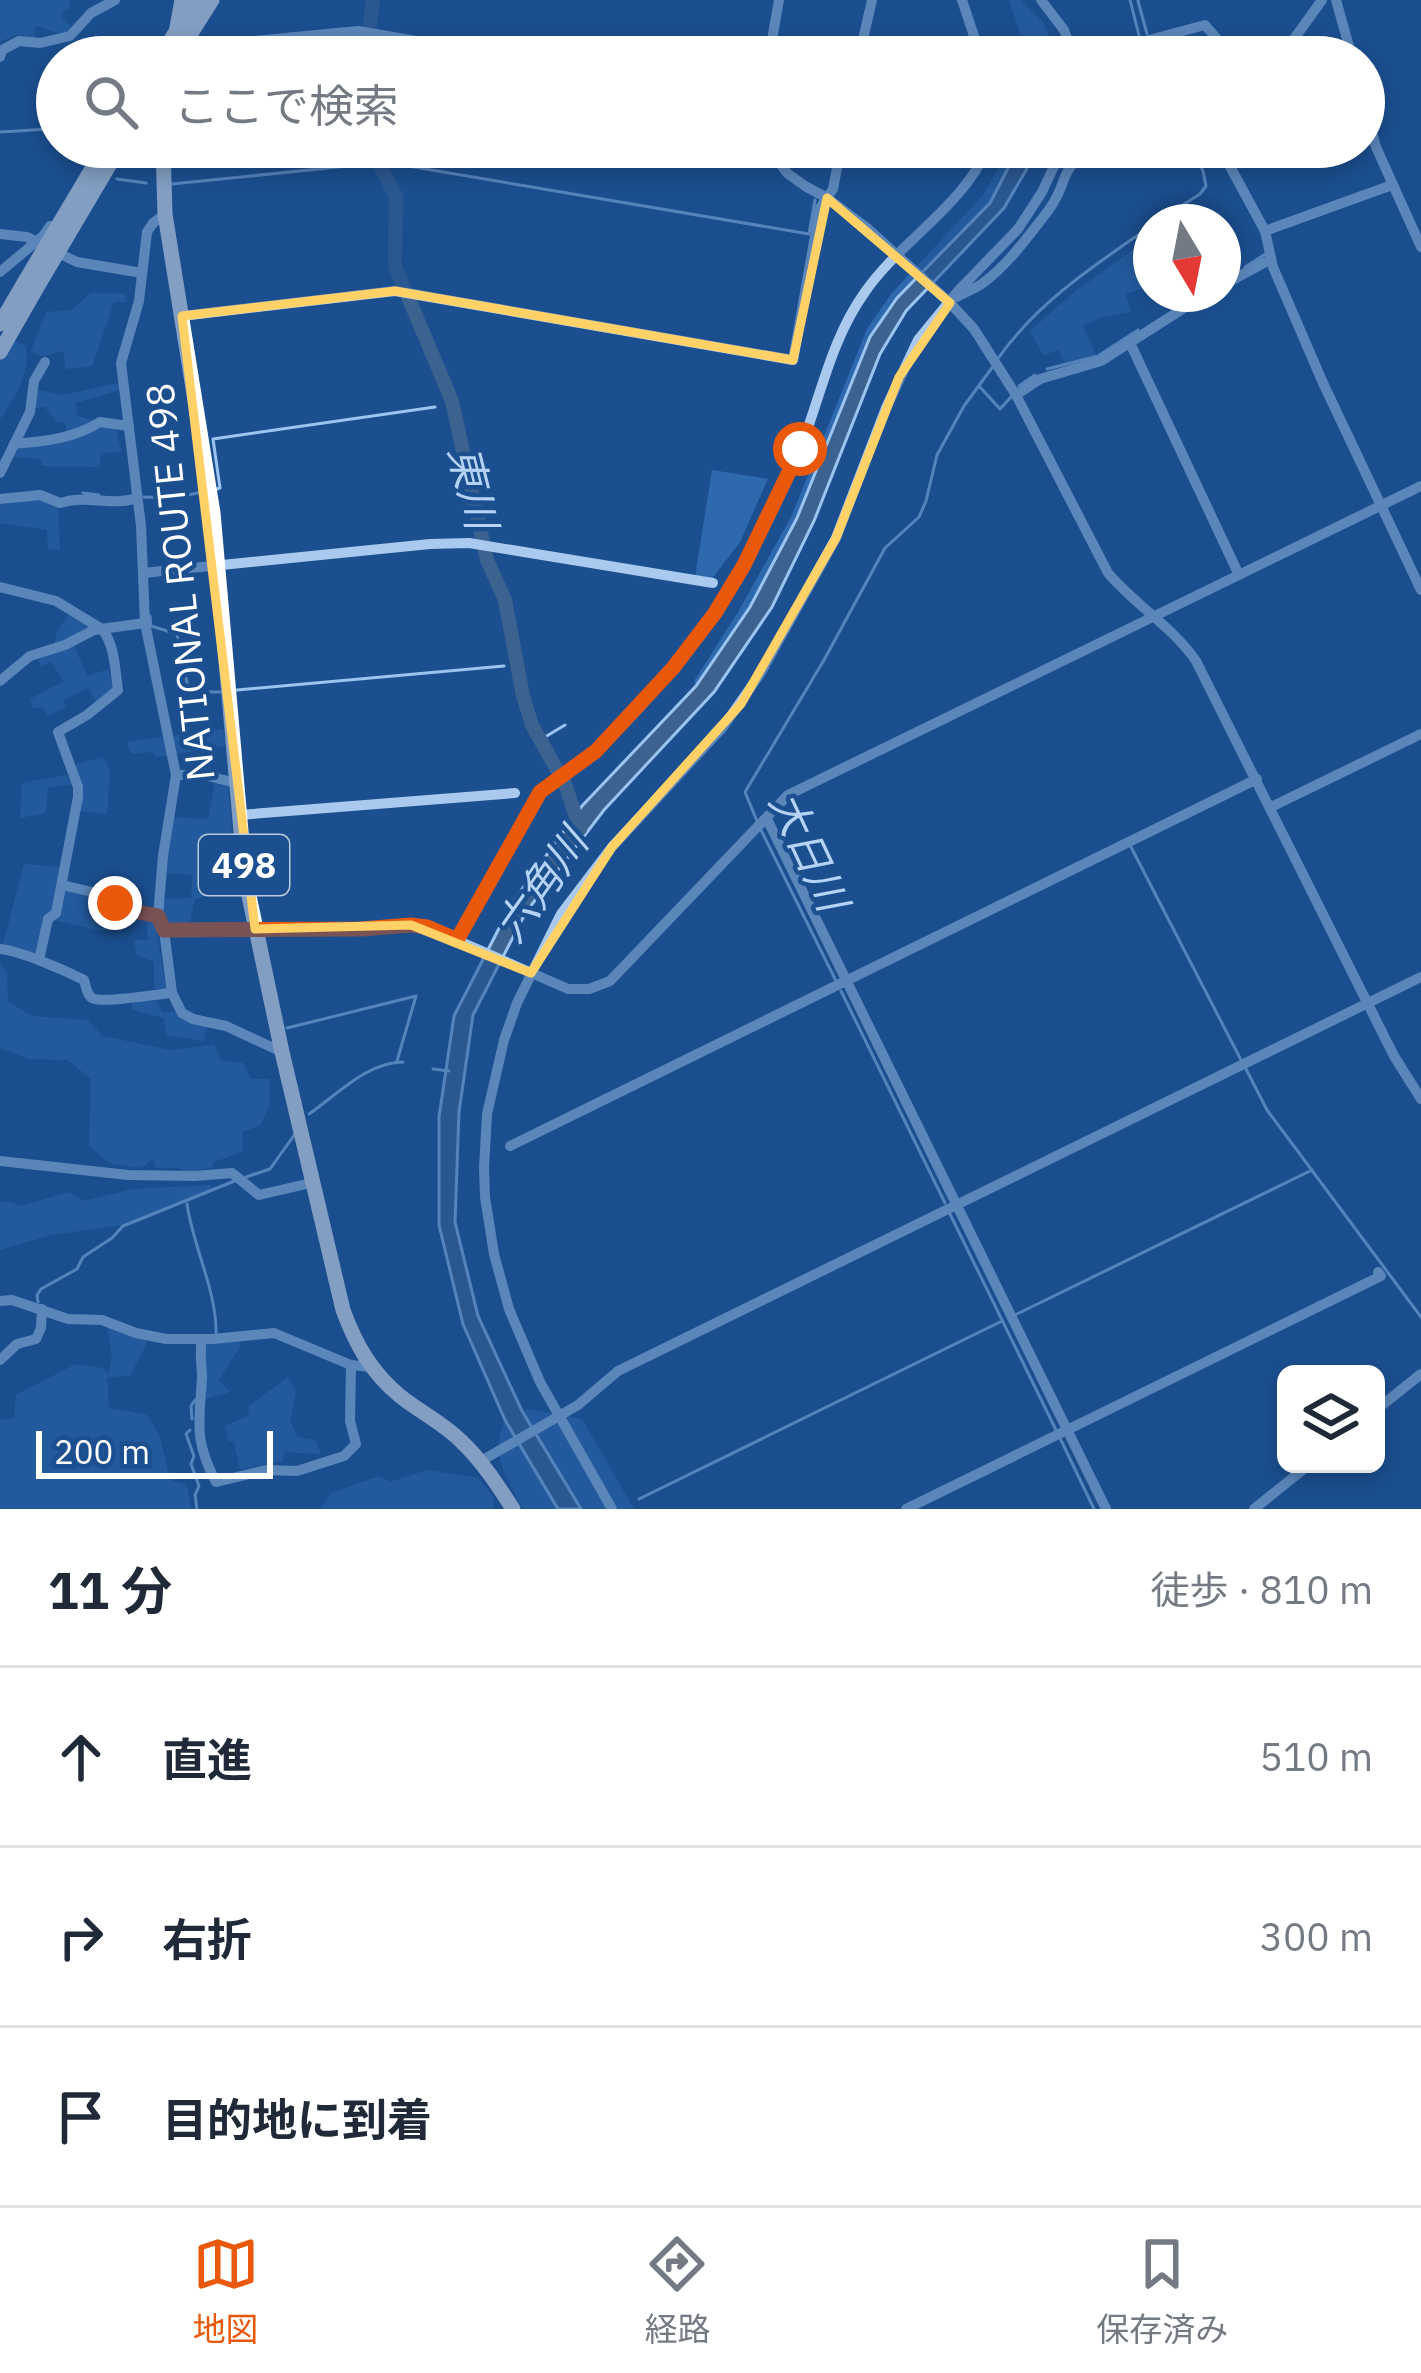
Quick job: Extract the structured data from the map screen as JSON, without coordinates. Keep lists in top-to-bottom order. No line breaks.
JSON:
{"streets":{"highway":["NATIONAL ROUTE 498","498"]},"water":["東川","大日川","六角川"],"scale_bar":"200 m","north":"bottom","page":{"search":"ここで検索","scale":"200 m","heading":["11 分","徒歩 · 810 m"],"list":[["直進","510 m"],["右折","300 m"],"目的地に到着"],"nav":["地図","経路","保存済み"]}}
